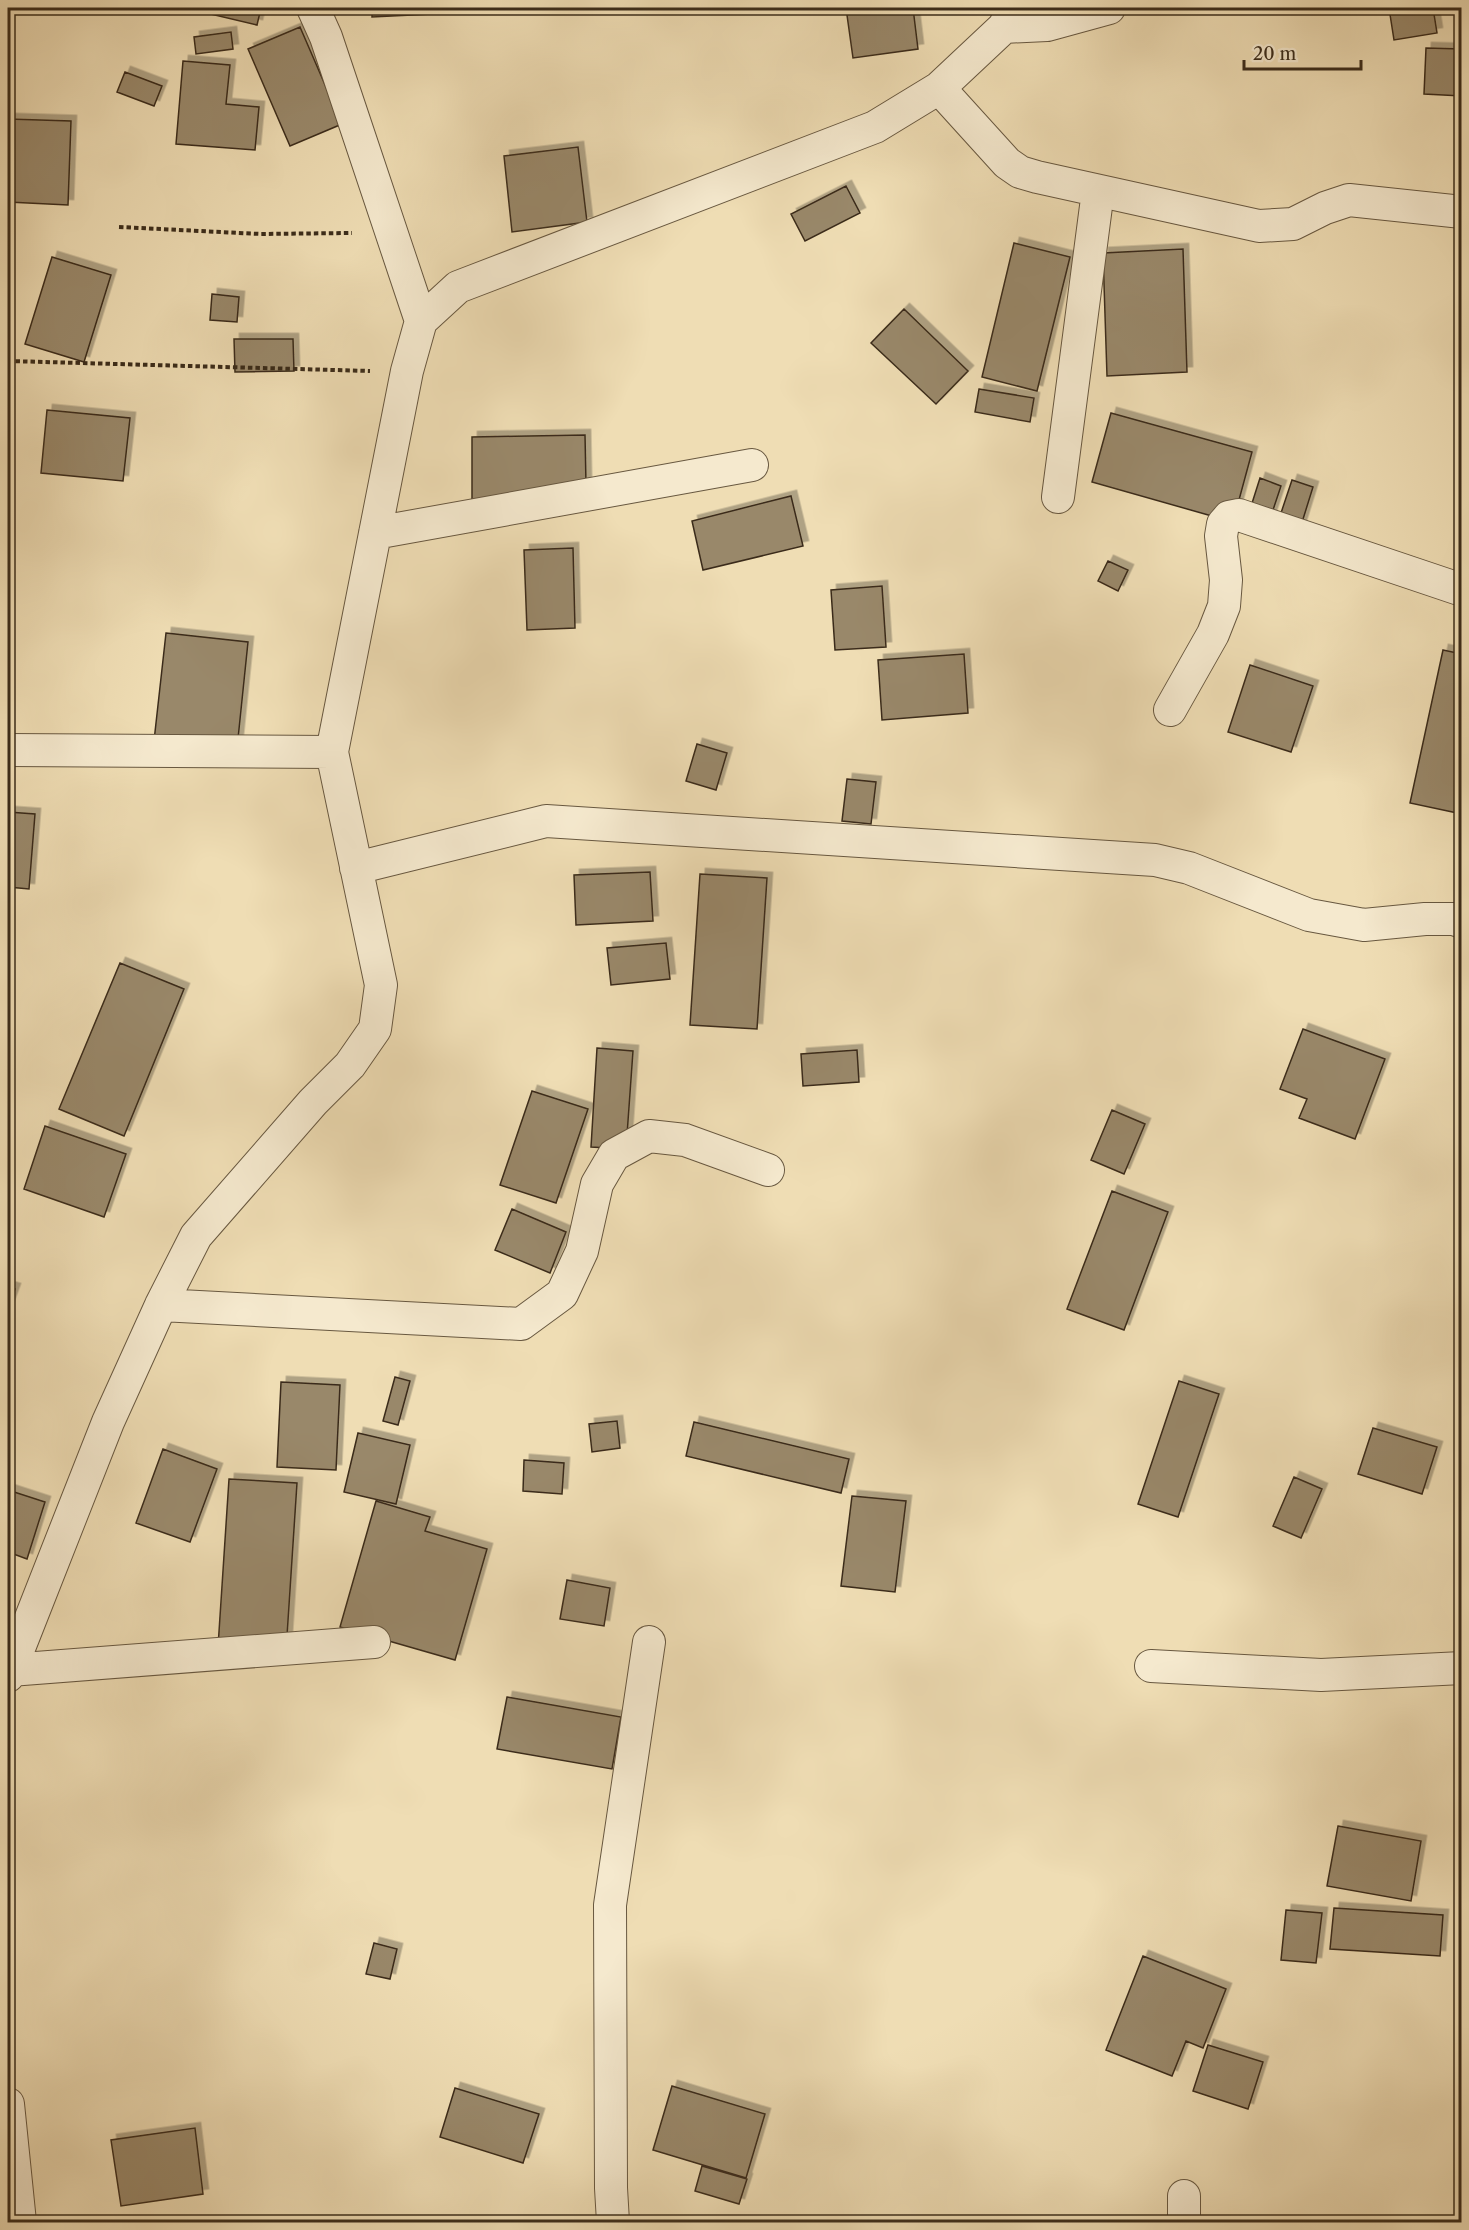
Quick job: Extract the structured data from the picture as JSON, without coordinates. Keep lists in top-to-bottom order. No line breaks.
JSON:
{"scale_bar":"20 m"}
